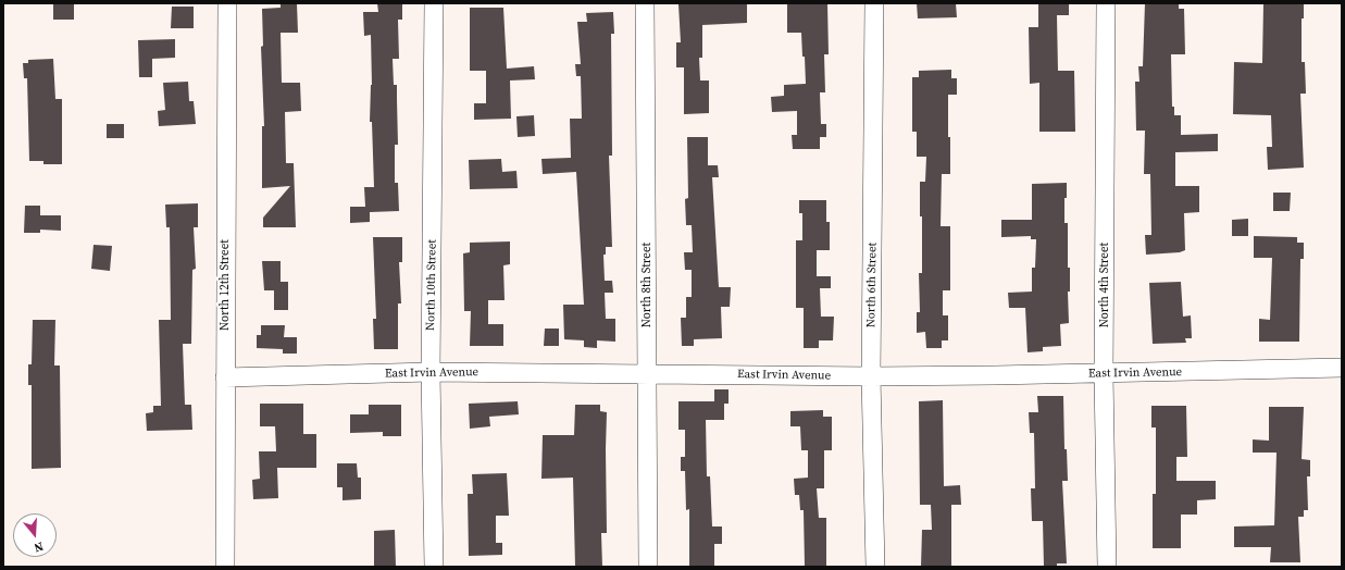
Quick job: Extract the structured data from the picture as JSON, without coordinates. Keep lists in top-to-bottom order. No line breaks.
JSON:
{"streets":{"street":["North 12th Street","North 10th Street","North 8th Street","North 6th Street","North 4th Street","East Irvin Avenue"]},"crossings":[["North 12th Street","East Irvin Avenue"],["North 10th Street","East Irvin Avenue"],["North 8th Street","East Irvin Avenue"],["North 6th Street","East Irvin Avenue"],["North 4th Street","East Irvin Avenue"]],"north":"bottom"}
